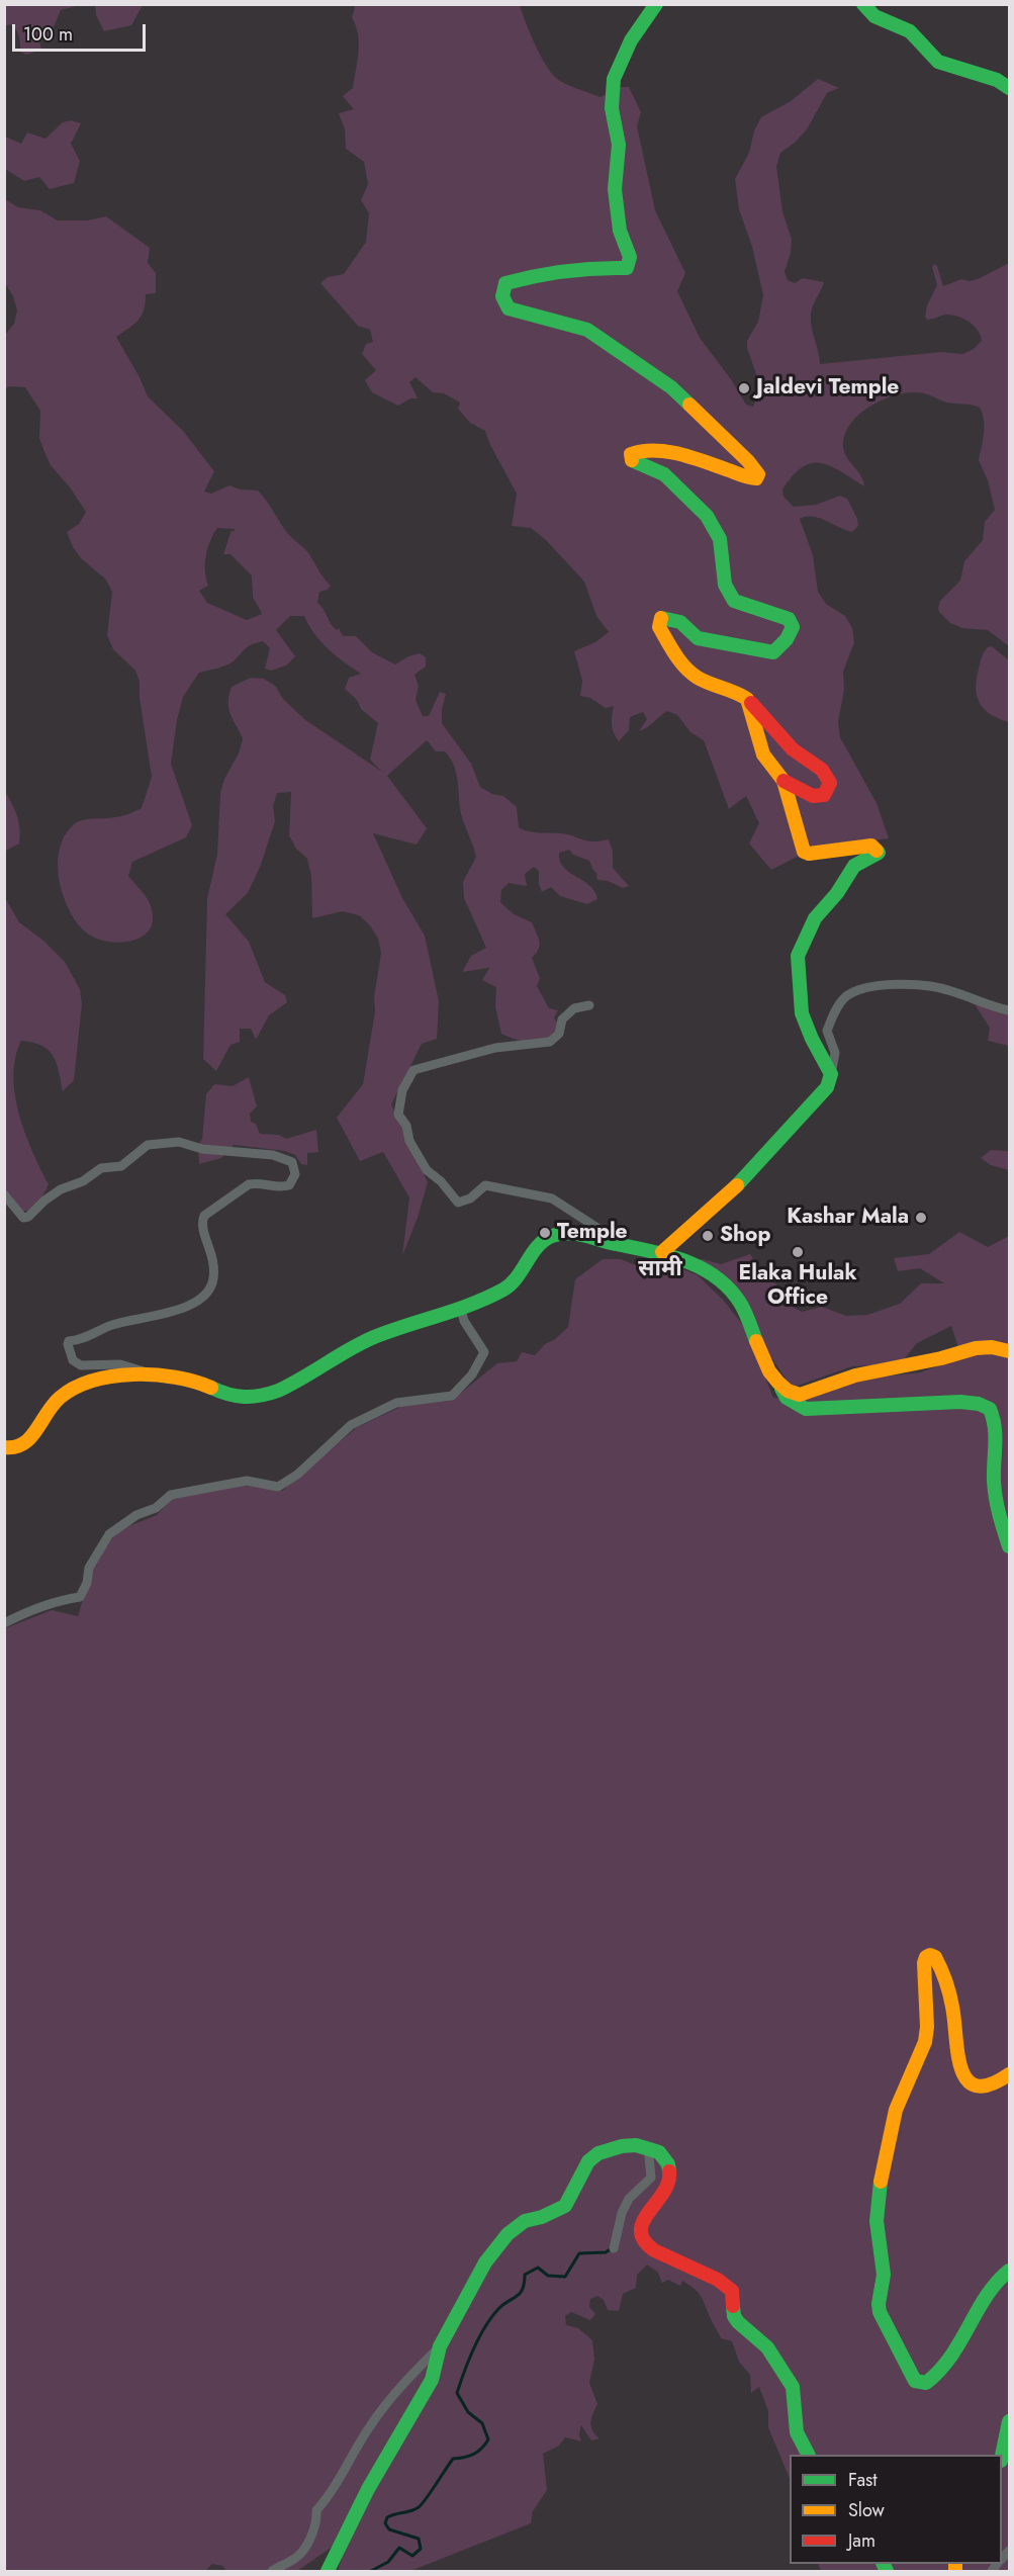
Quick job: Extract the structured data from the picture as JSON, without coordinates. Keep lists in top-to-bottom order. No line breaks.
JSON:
{"districts":["सामी"],"places":["Jaldevi Temple","Kashar Mala","Temple","Shop","Elaka Hulak Office"],"legend":["Fast","Slow","Jam"],"scale_bar":"100 m"}
